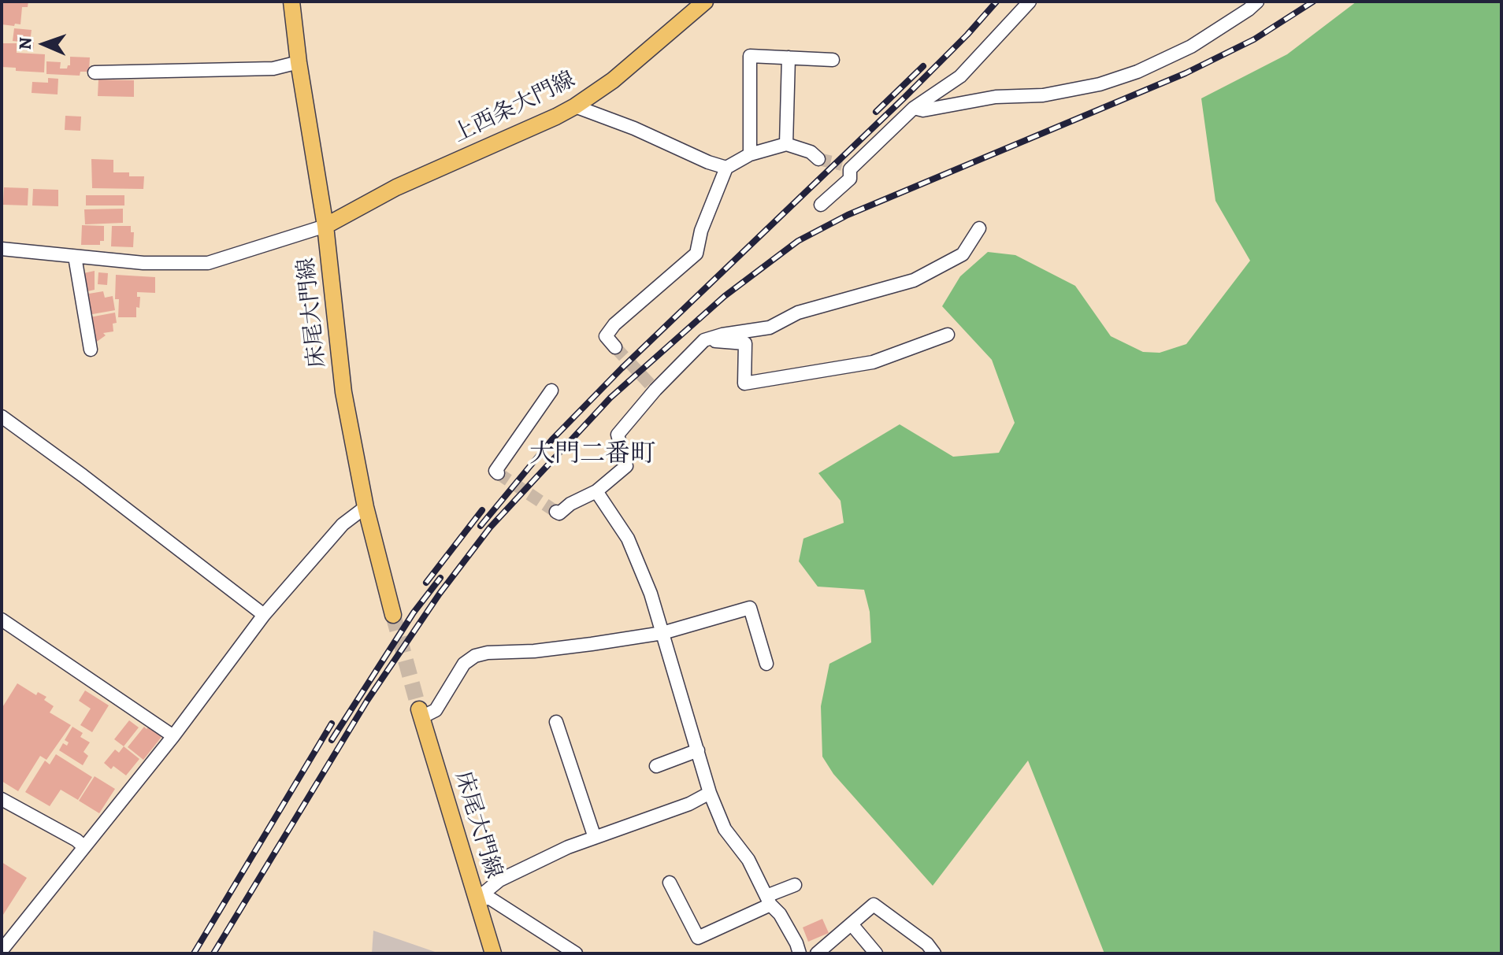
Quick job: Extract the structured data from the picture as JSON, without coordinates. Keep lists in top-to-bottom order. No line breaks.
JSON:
{"streets":{"main road":["上西条大門線","床尾大門線"]},"crossings":[["上西条大門線","床尾大門線"]],"districts":["大門二番町"],"north":"left"}
